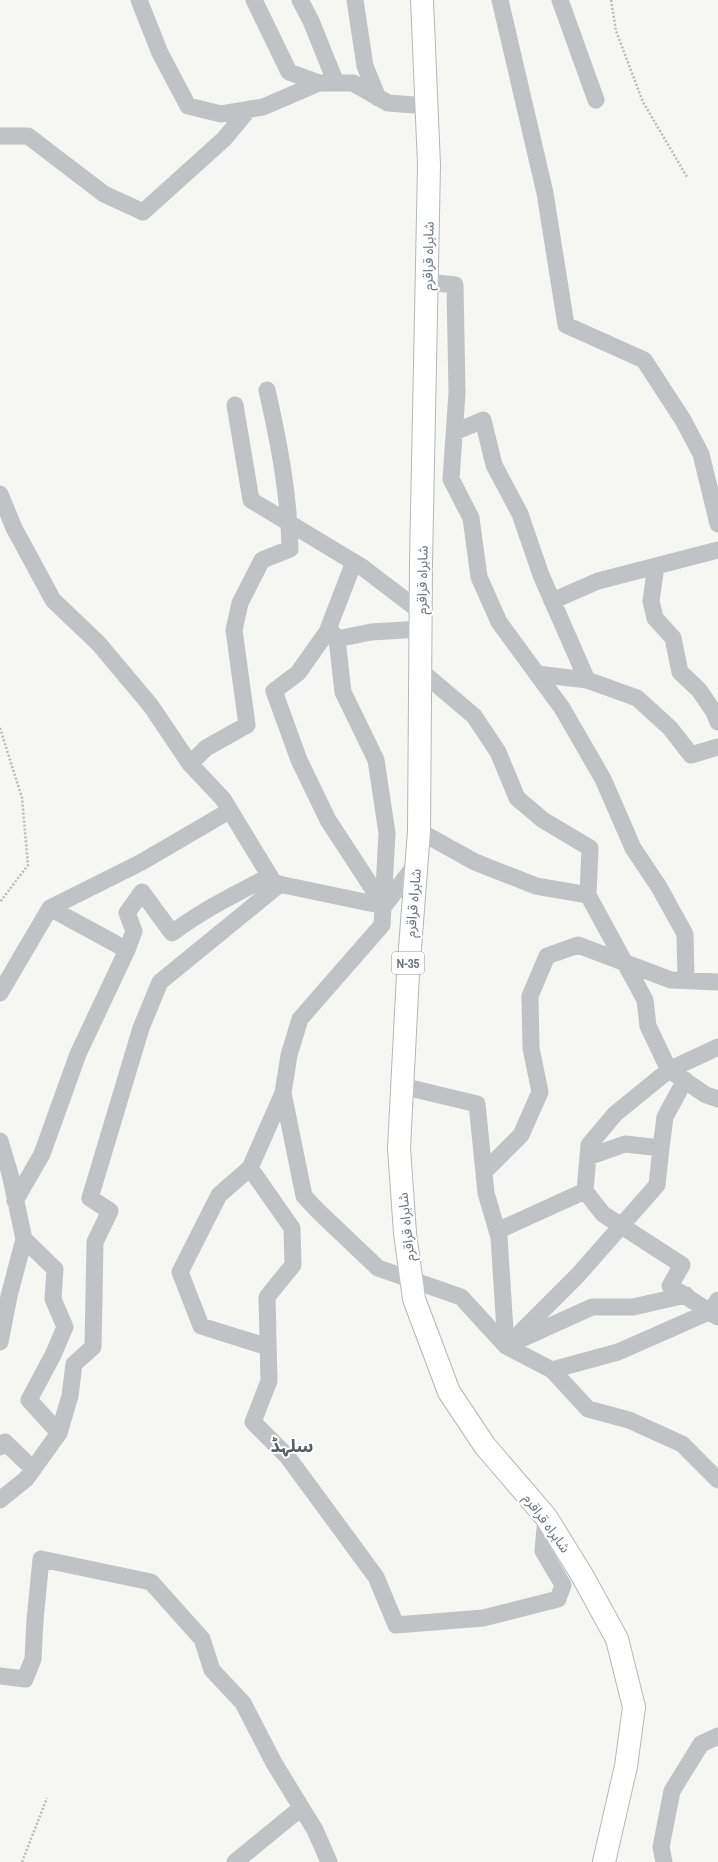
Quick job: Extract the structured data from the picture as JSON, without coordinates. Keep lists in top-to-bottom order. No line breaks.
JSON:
{"streets":{"highway":["شاہراہ قراقرم","N-35"]},"districts":["سلہڈ"]}
